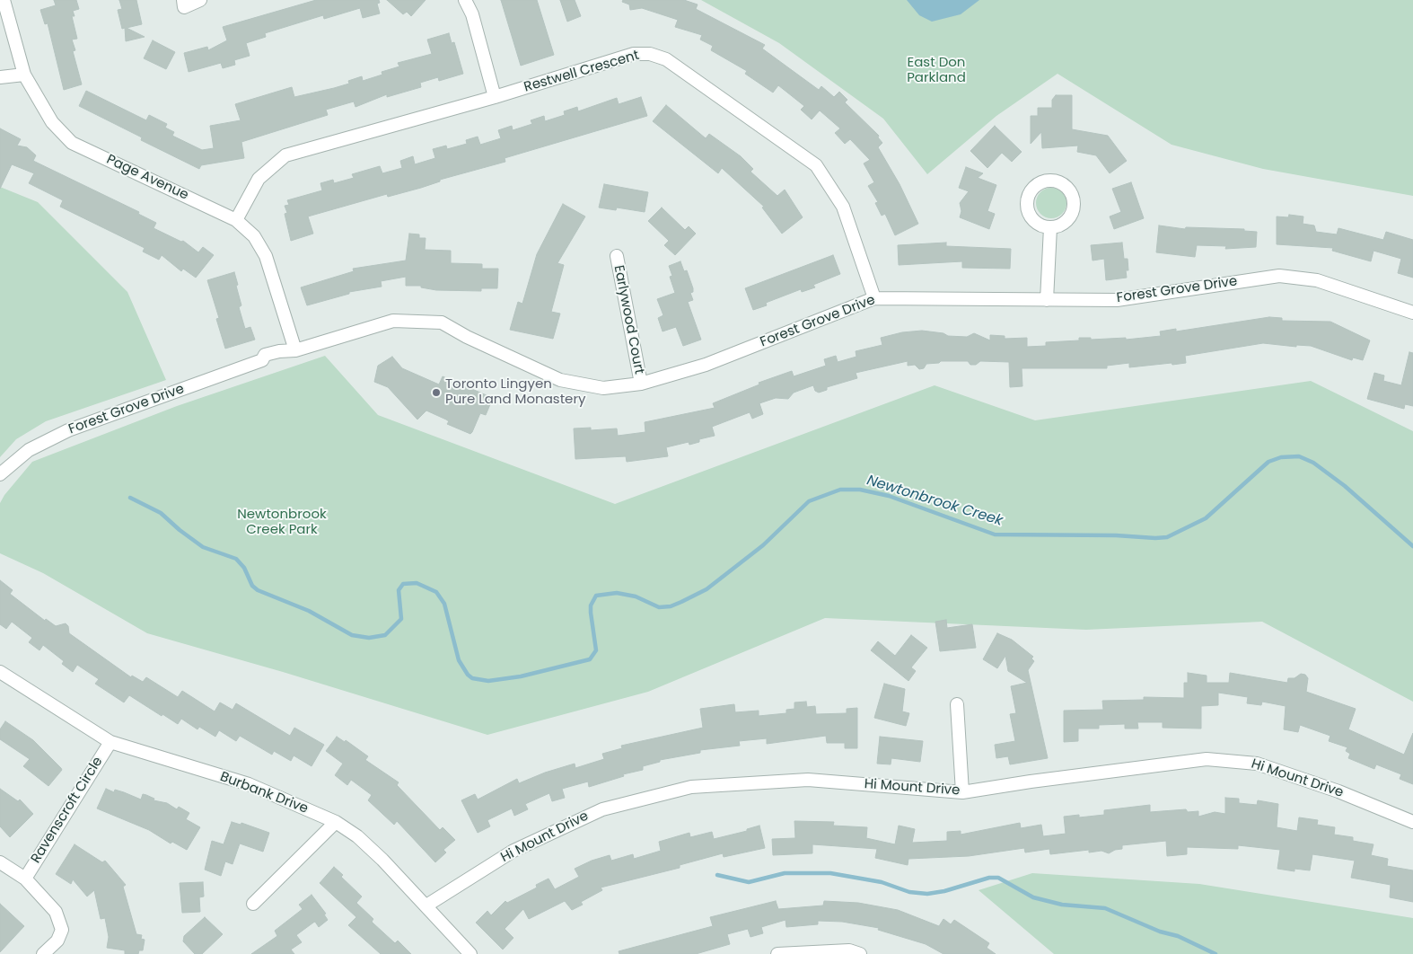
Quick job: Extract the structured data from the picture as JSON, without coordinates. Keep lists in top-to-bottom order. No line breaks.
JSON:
{"streets":{"street":["Restwell Crescent","Page Avenue","Forest Grove Drive","Earlywood Court","Hi Mount Drive","Burbank Drive","Ravenscroft Circle"]},"crossings":[["Restwell Crescent","Page Avenue"],["Restwell Crescent","Forest Grove Drive"],["Page Avenue","Forest Grove Drive"],["Forest Grove Drive","Earlywood Court"],["Hi Mount Drive","Burbank Drive"],["Burbank Drive","Ravenscroft Circle"]],"water":["Newtonbrook Creek"],"parks":["East Don Parkland","Newtonbrook Creek Park"],"places":["Toronto Lingyen Pure Land Monastery"]}
